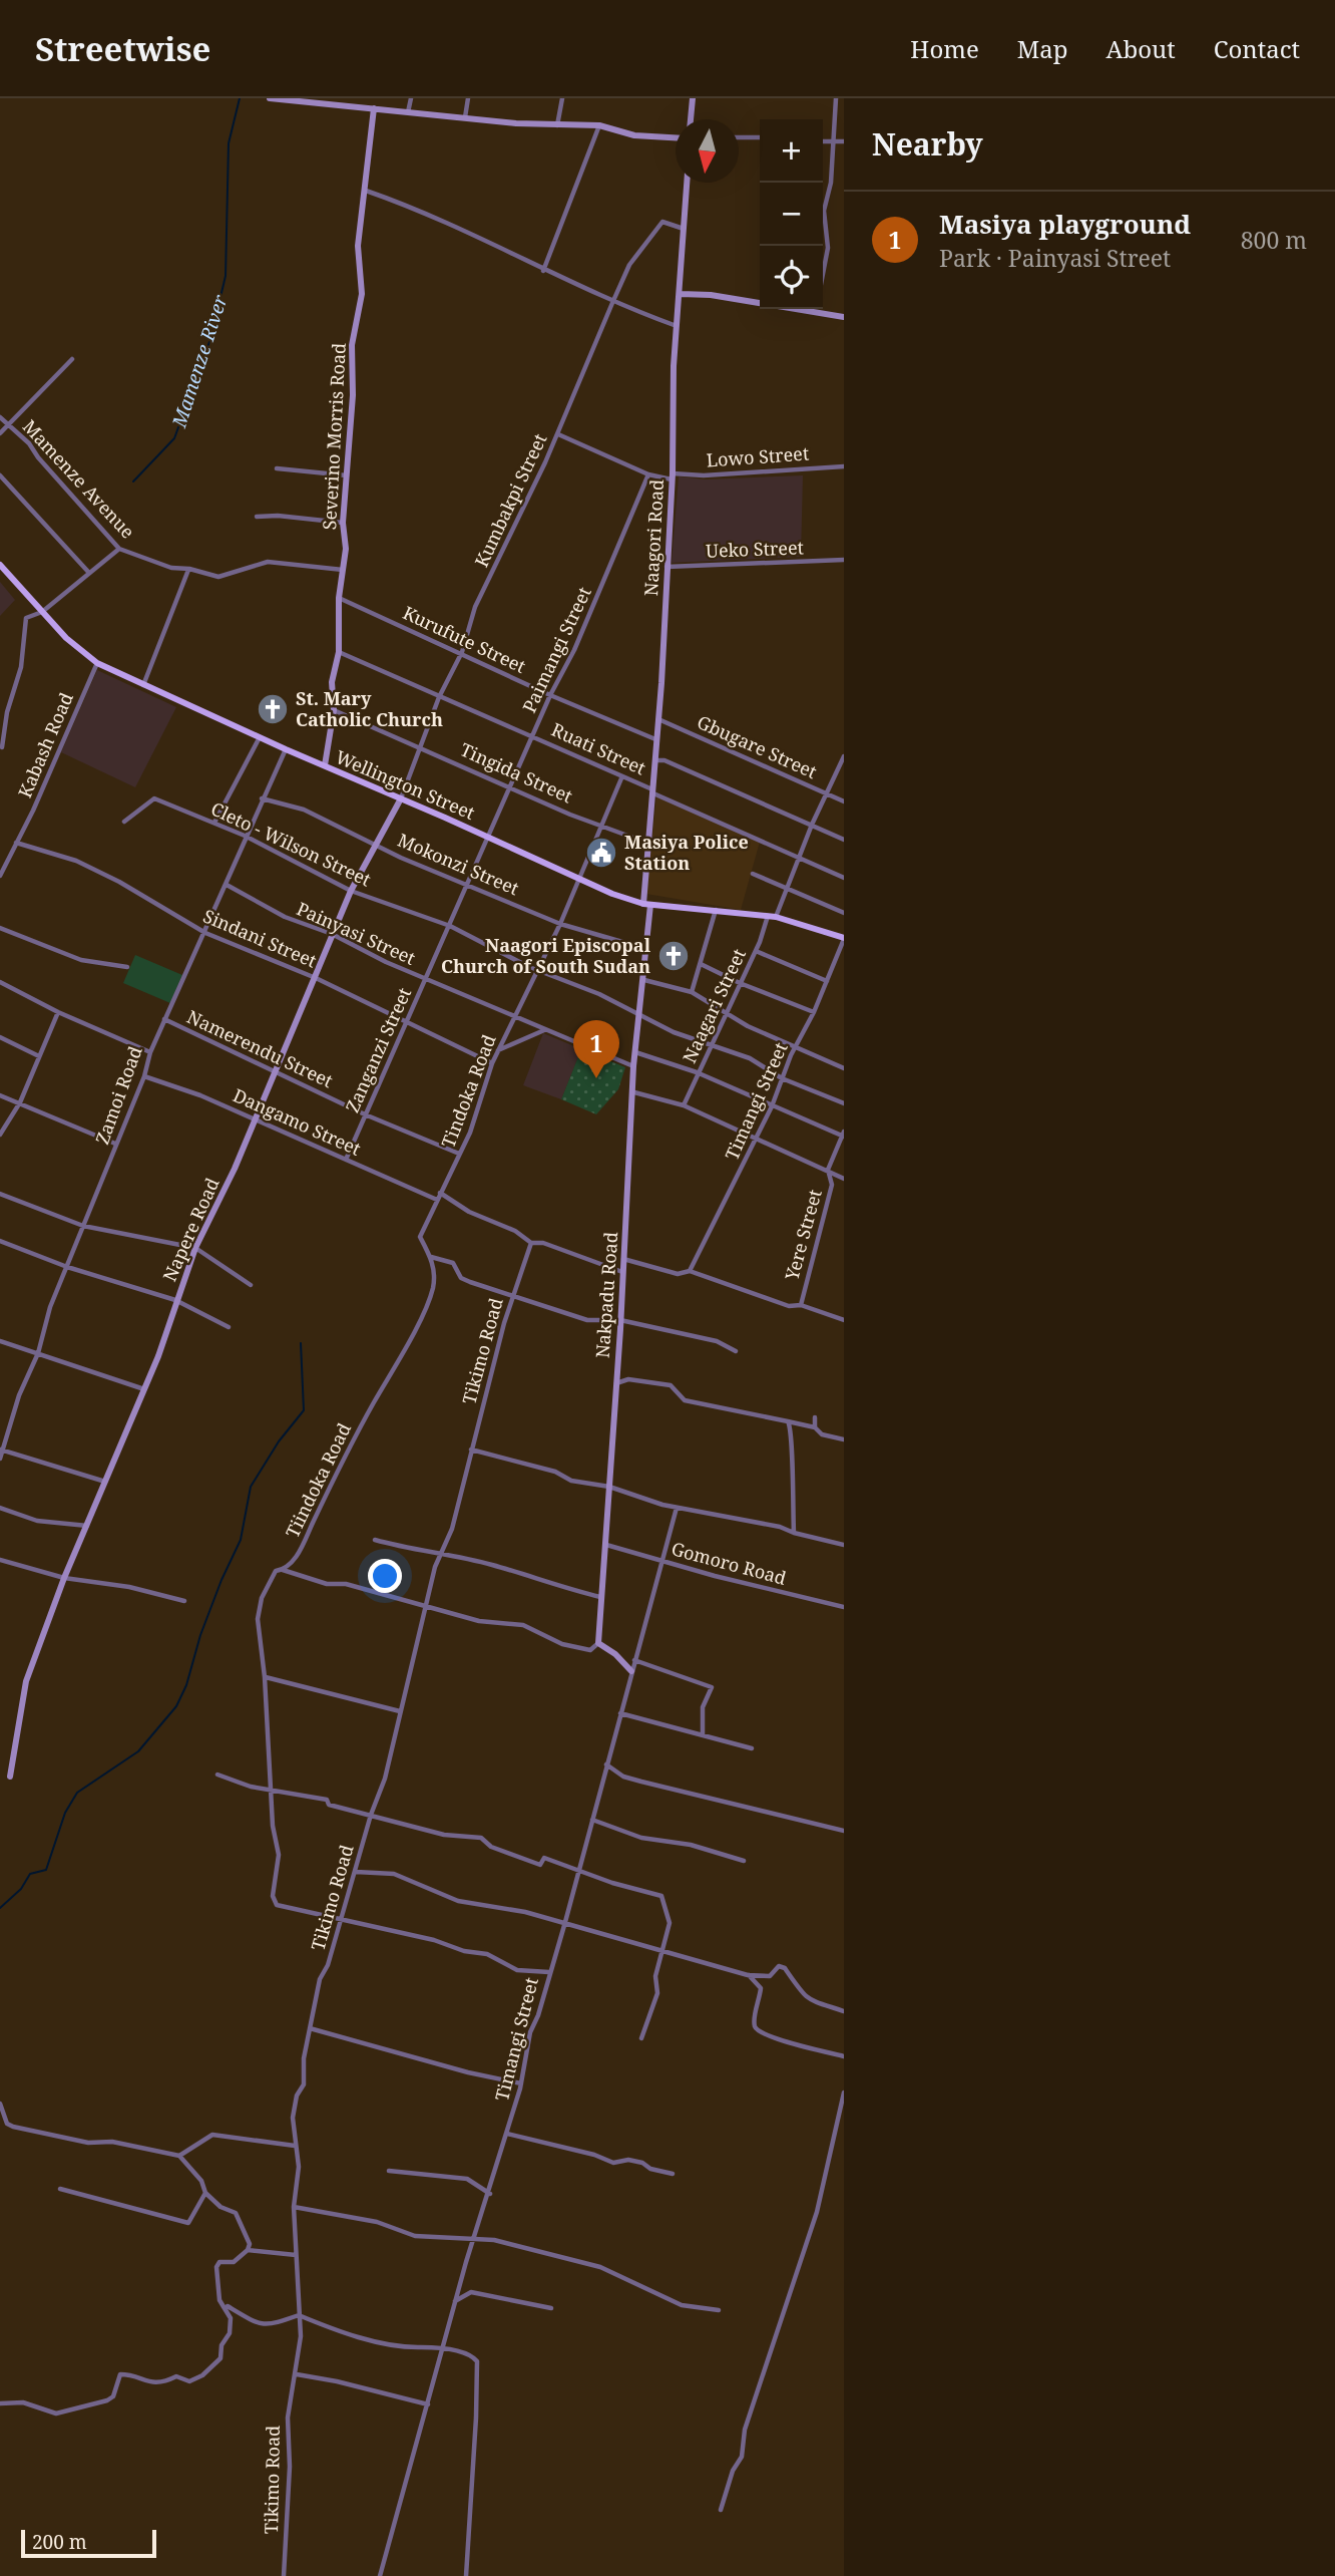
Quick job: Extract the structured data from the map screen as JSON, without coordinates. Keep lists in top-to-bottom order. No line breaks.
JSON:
{"streets":{"main road":["Wellington Street"],"street":["Severino Morris Road","Lowo Street","Mamenze Avenue","Kumbakpi Street","Naagori Road","Ueko Street","Kurufute Street","Paimangi Street","Kabash Road","Gbugare Street","Ruati Street","Tingida Street","Cleto - Wilson Street","Mokonzi Street","Painyasi Street","Sindani Street","Naagari Street","Namerendu Street","Zanganzi Street","Tindoka Road","Zamoi Road","Timangi Street","Dangamo Street","Napere Road","Yere Street","Nakpadu Road","Tikimo Road","Tiindoka Road","Gomoro Road"]},"crossings":[["Severino Morris Road","Mamenze Avenue"],["Severino Morris Road","Kurufute Street"],["Severino Morris Road","Ruati Street"],["Severino Morris Road","Tingida Street"],["Severino Morris Road","Wellington Street"],["Lowo Street","Kumbakpi Street"],["Lowo Street","Naagori Road"],["Lowo Street","Paimangi Street"],["Kumbakpi Street","Naagori Road"],["Kumbakpi Street","Kurufute Street"],["Kumbakpi Street","Ruati Street"],["Kumbakpi Street","Tingida Street"],["Kumbakpi Street","Wellington Street"],["Kumbakpi Street","Napere Road"],["Naagori Road","Ueko Street"],["Naagori Road","Kurufute Street"],["Naagori Road","Gbugare Street"],["Naagori Road","Ruati Street"],["Naagori Road","Tingida Street"],["Naagori Road","Wellington Street"],["Naagori Road","Nakpadu Road"],["Kurufute Street","Paimangi Street"],["Paimangi Street","Ruati Street"],["Paimangi Street","Tingida Street"],["Paimangi Street","Wellington Street"],["Paimangi Street","Zanganzi Street"],["Kabash Road","Wellington Street"],["Kabash Road","Sindani Street"],["Gbugare Street","Naagari Street"],["Ruati Street","Naagari Street"],["Ruati Street","Tindoka Road"],["Tingida Street","Tindoka Road"],["Wellington Street","Naagari Street"],["Wellington Street","Zanganzi Street"],["Wellington Street","Tindoka Road"],["Wellington Street","Zamoi Road"],["Wellington Street","Timangi Street"],["Wellington Street","Napere Road"],["Wellington Street","Nakpadu Road"],["Cleto - Wilson Street","Naagari Street"],["Cleto - Wilson Street","Zanganzi Street"],["Cleto - Wilson Street","Tindoka Road"],["Cleto - Wilson Street","Zamoi Road"],["Cleto - Wilson Street","Timangi Street"],["Cleto - Wilson Street","Napere Road"],["Cleto - Wilson Street","Nakpadu Road"],["Mokonzi Street","Zanganzi Street"],["Mokonzi Street","Tindoka Road"],["Mokonzi Street","Zamoi Road"],["Mokonzi Street","Napere Road"],["Mokonzi Street","Nakpadu Road"],["Painyasi Street","Zanganzi Street"],["Painyasi Street","Tindoka Road"],["Painyasi Street","Zamoi Road"],["Painyasi Street","Napere Road"],["Painyasi Street","Nakpadu Road"],["Sindani Street","Zanganzi Street"],["Sindani Street","Tindoka Road"],["Sindani Street","Zamoi Road"],["Sindani Street","Napere Road"],["Namerendu Street","Zanganzi Street"],["Namerendu Street","Tindoka Road"],["Namerendu Street","Zamoi Road"],["Namerendu Street","Napere Road"],["Zanganzi Street","Dangamo Street"],["Tindoka Road","Dangamo Street"],["Tindoka Road","Tiindoka Road"],["Zamoi Road","Dangamo Street"],["Timangi Street","Gomoro Road"],["Dangamo Street","Napere Road"],["Dangamo Street","Tiindoka Road"],["Nakpadu Road","Gomoro Road"],["Tikimo Road","Tiindoka Road"]],"water":["Mamenze River"],"places":{"church":["St. Mary Catholic Church","Naagori Episcopal Church of South Sudan"],"public building":["Masiya Police Station"]},"scale_bar":"200 m","north":"bottom","page":{"header":"Streetwise","nav":["Home","Map","About","Contact"],"heading":"Nearby","map_buttons":["+","−"],"list":[{"mark":"1","name":"Masiya playground","note":"Park · Painyasi Street","value":"800 m"}],"pins":"1","scale":"200 m"}}
